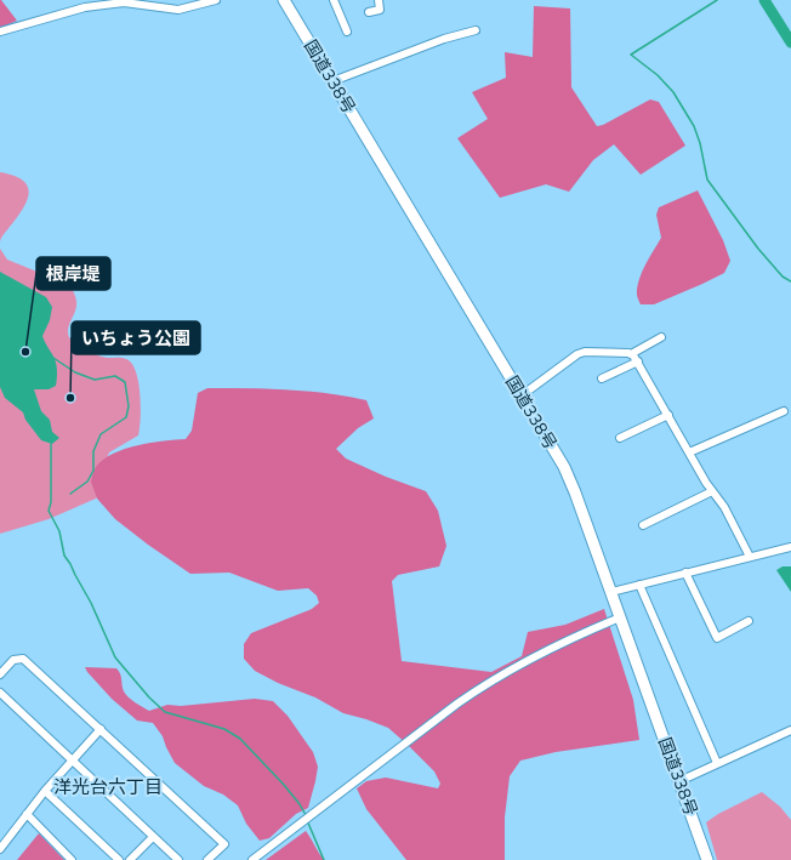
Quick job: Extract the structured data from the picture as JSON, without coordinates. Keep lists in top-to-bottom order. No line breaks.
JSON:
{"streets":{"highway":["国道338号"]},"districts":["洋光台六丁目"],"places":["根岸堤","いちょう公園"]}
